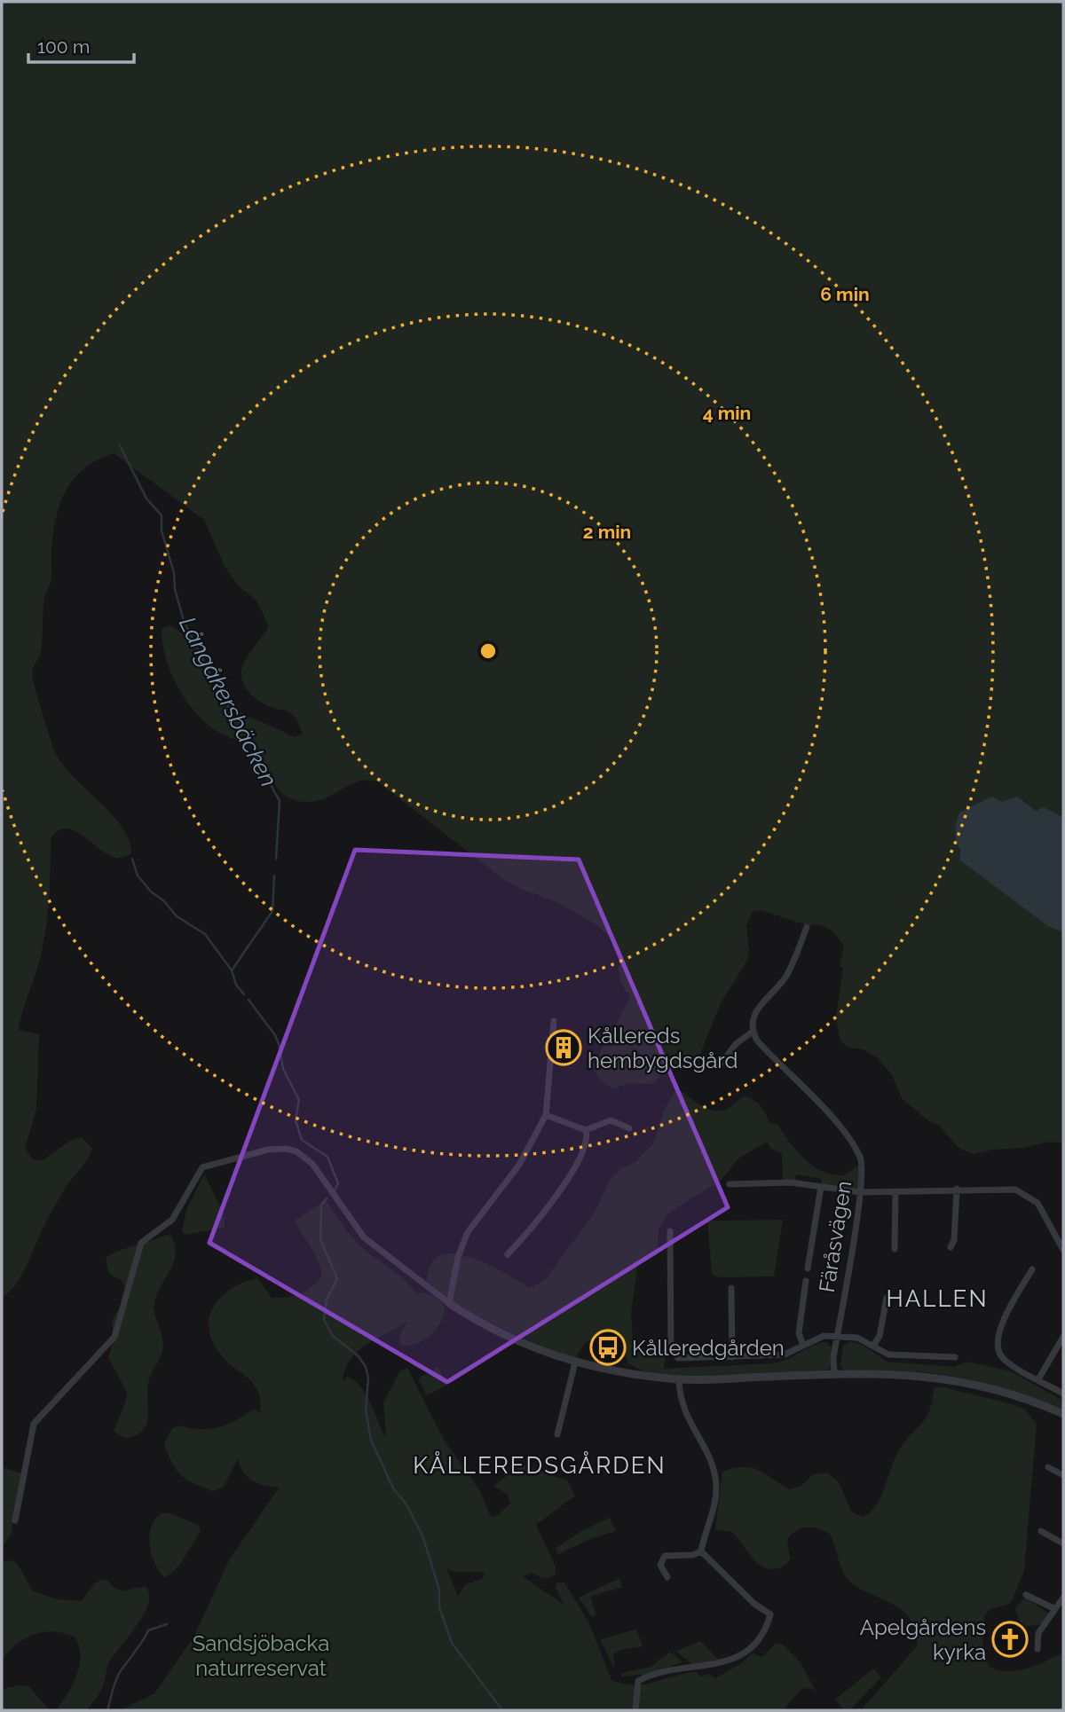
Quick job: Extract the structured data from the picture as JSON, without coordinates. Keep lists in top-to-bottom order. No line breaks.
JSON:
{"streets":{"street":["Färåsvägen"]},"districts":["HALLEN","KÅLLEREDSGÅRDEN"],"water":["Långåkersbäcken"],"parks":["Sandsjöbacka naturreservat"],"places":{"building":["Kållereds hembygdsgård"],"bus stop":["Kålleredgården"],"church":["Apelgårdens kyrka"]},"scale_bar":"100 m","rings":["6 min","4 min","2 min"]}
